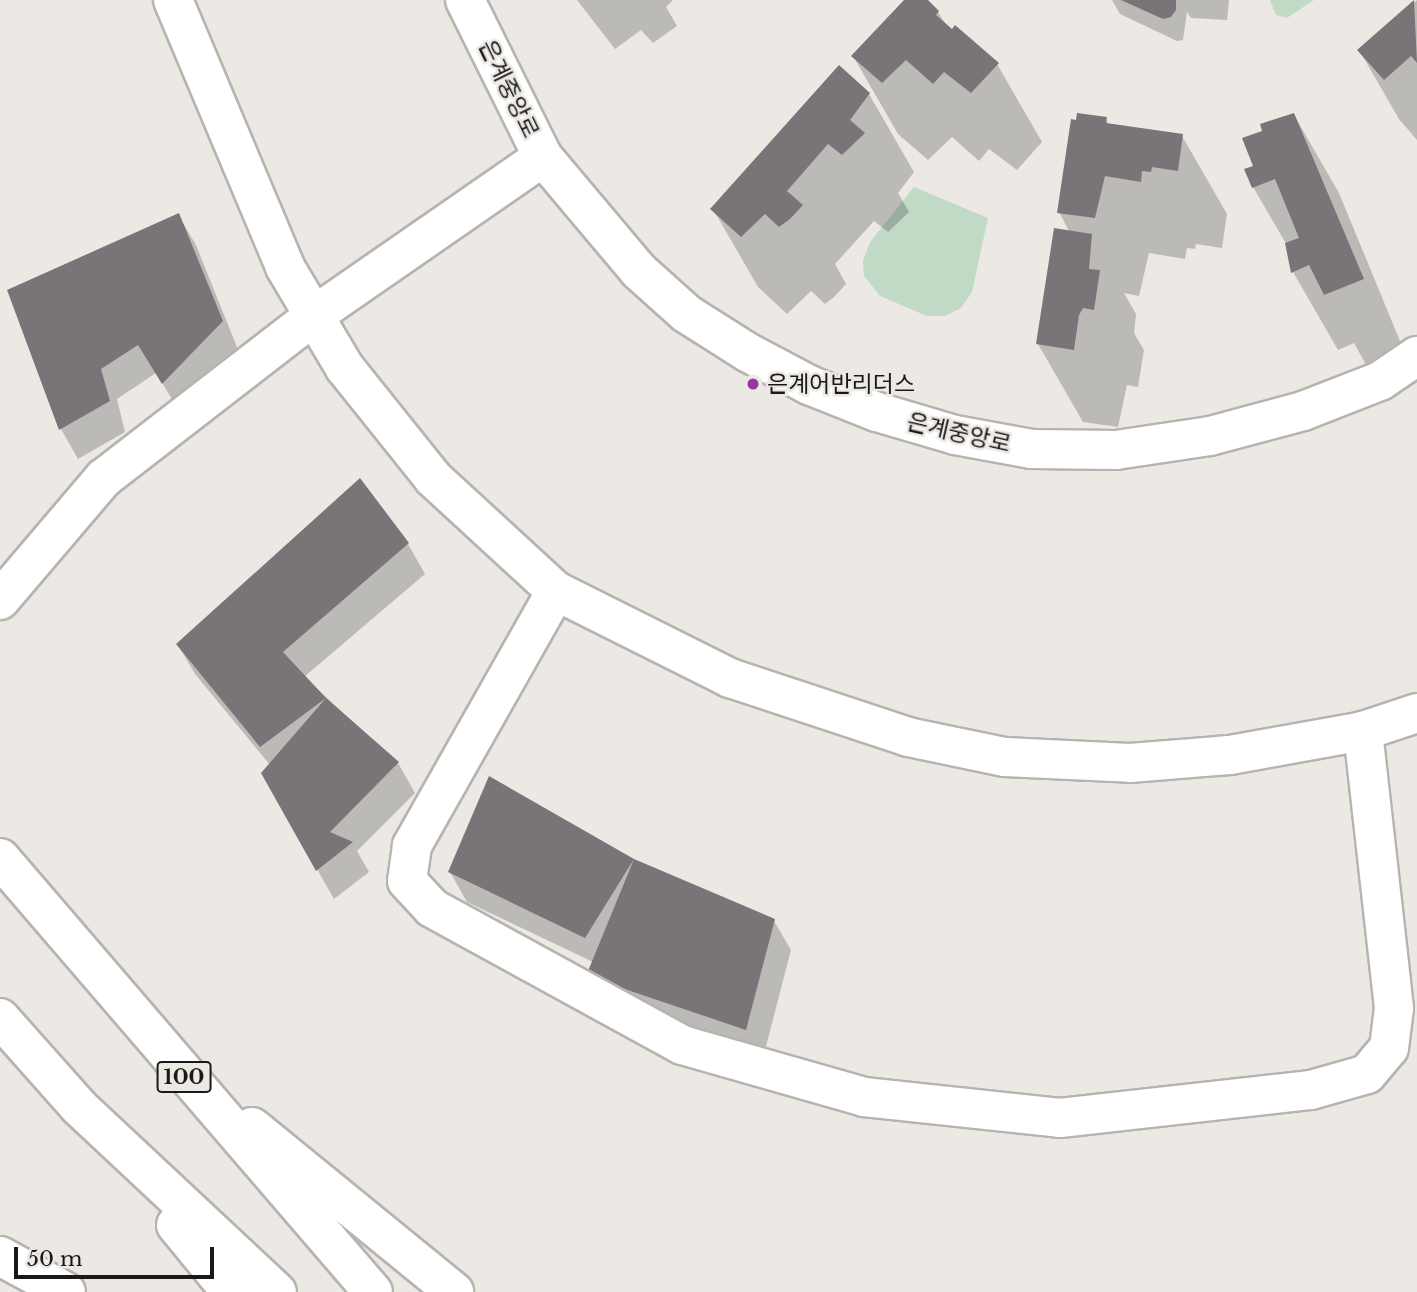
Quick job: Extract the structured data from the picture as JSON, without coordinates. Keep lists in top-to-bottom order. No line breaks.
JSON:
{"streets":{"main road":["은계중앙로","100"]},"places":["은계어반리더스"],"scale_bar":"50 m"}
